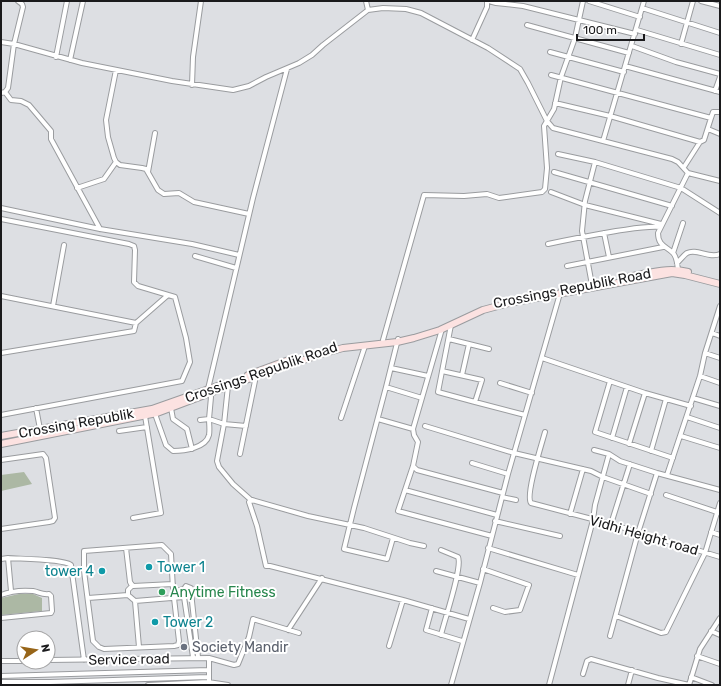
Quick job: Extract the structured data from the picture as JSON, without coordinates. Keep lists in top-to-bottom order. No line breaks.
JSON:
{"streets":{"street":["Crossings Republik Road","Crossing Republik","Vidhi Height road","Service road"]},"crossings":[["Crossings Republik Road","Crossing Republik"]],"places":["Tower 1","tower 4","Anytime Fitness","Tower 2","Society Mandir"],"scale_bar":"100 m","north":"right"}
